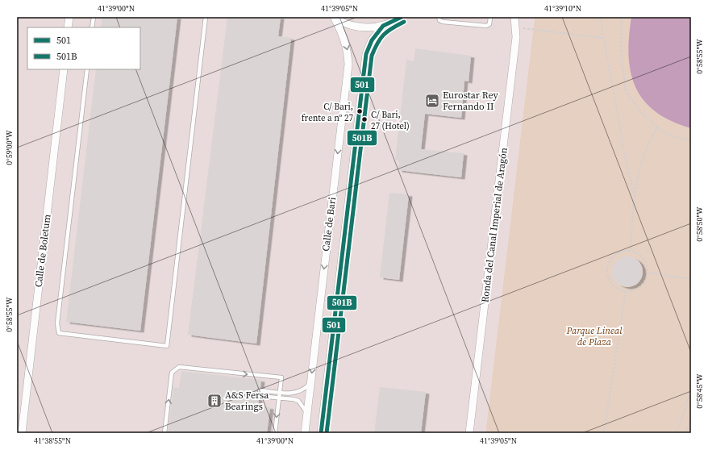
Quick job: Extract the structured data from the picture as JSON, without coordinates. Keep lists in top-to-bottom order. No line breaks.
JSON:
{"streets":{"street":["Calle de Bari","Ronda del Canal Imperial de Aragón","Calle de Boletum"]},"parks":["Parque Lineal de Plaza"],"places":{"hotel":["Eurostar Rey Fernando II"],"other":["C/ Bari, frente a nº 27","C/ Bari, 27 (Hotel)"],"building":["A&S Fersa Bearings"]},"lines":["transit line 501","transit line 501B"],"legend":["501","501B"],"coordinates":["41°39'00\"N","41°39'05\"N","41°39'10\"N","0°58'55\"W","0°59'00\"W","0°58'50\"W","0°58'45\"W","41°38'55\"N"]}
